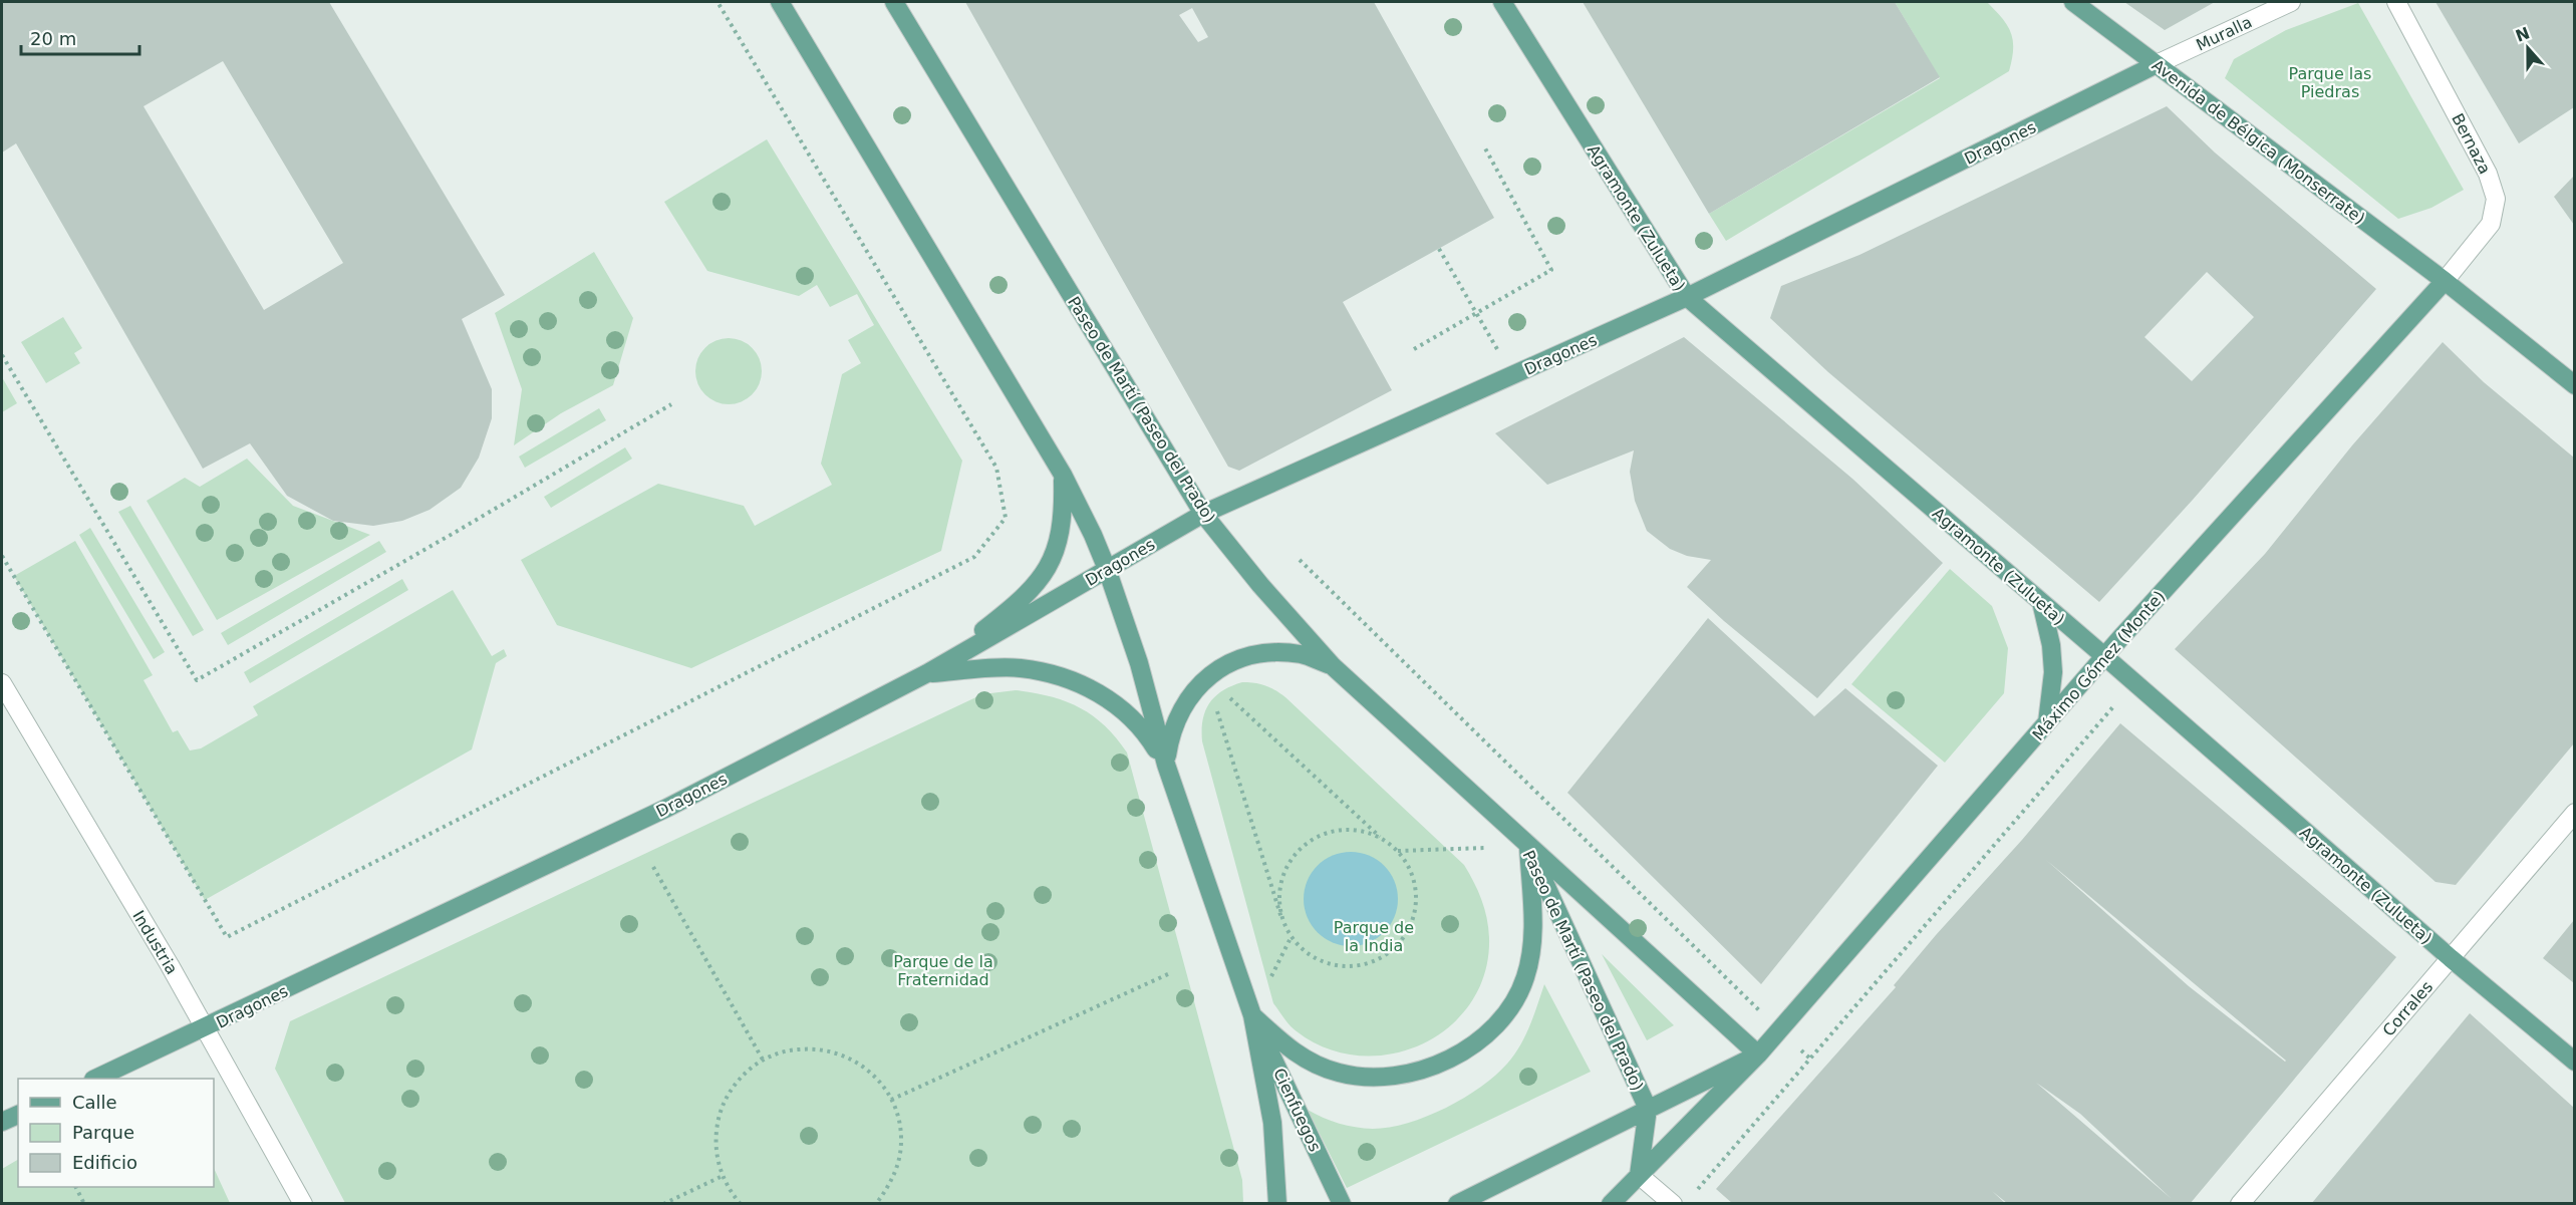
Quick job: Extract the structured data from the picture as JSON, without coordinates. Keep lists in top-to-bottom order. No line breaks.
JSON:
{"streets":{"main road":["Avenida de Bélgica (Monserrate)","Dragones","Agramonte (Zulueta)","Paseo de Martí (Paseo del Prado)","Máximo Gómez (Monte)","Cienfuegos"],"street":["Muralla","Bernaza","Industria","Corrales"]},"crossings":[["Muralla","Avenida de Bélgica (Monserrate)"],["Muralla","Dragones"],["Avenida de Bélgica (Monserrate)","Dragones"],["Avenida de Bélgica (Monserrate)","Bernaza"],["Avenida de Bélgica (Monserrate)","Máximo Gómez (Monte)"],["Dragones","Agramonte (Zulueta)"],["Dragones","Paseo de Martí (Paseo del Prado)"],["Dragones","Industria"],["Bernaza","Máximo Gómez (Monte)"],["Agramonte (Zulueta)","Máximo Gómez (Monte)"],["Agramonte (Zulueta)","Corrales"],["Paseo de Martí (Paseo del Prado)","Máximo Gómez (Monte)"]],"parks":["Parque las Piedras","Parque de la India","Parque de la Fraternidad"],"legend":["Calle","Parque","Edificio"],"scale_bar":"20 m","north":"top"}
